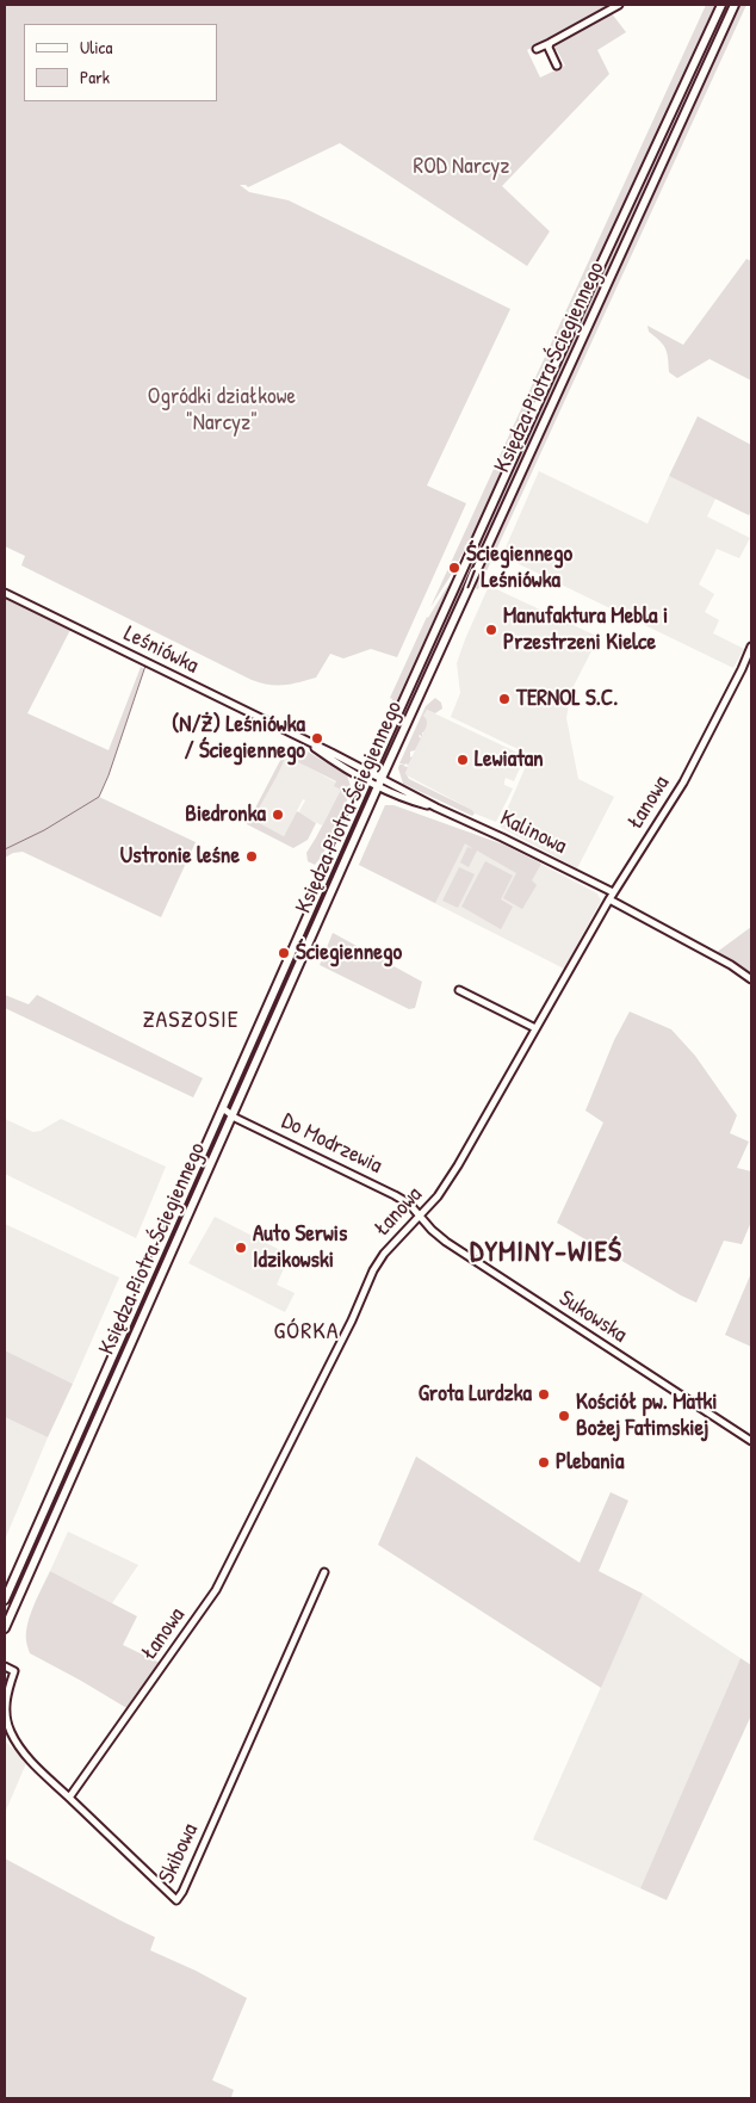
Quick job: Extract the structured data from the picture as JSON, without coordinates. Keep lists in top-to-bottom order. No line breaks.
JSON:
{"streets":{"main road":["Księdza Piotra Ściegiennego"],"street":["Leśniówka","Łanowa","Kalinowa","Do Modrzewia","Sukowska","Skibowa"]},"crossings":[["Księdza Piotra Ściegiennego","Leśniówka"],["Księdza Piotra Ściegiennego","Kalinowa"],["Księdza Piotra Ściegiennego","Do Modrzewia"],["Leśniówka","Kalinowa"],["Łanowa","Kalinowa"],["Łanowa","Do Modrzewia"],["Łanowa","Sukowska"],["Łanowa","Skibowa"],["Do Modrzewia","Sukowska"]],"districts":["ZASZOSIE","DYMINY-WIEŚ","GÓRKA"],"parks":["ROD Narcyz","Ogródki działkowe \"Narcyz\""],"places":["Ściegiennego / Leśniówka","Manufaktura Mebla i Przestrzeni Kielce","TERNOL S.C.","(N/Ż) Leśniówka / Ściegiennego","Lewiatan","Biedronka","Ustronie leśne","Ściegiennego","Auto Serwis Idzikowski","Grota Lurdzka","Kościół pw. Matki Bożej Fatimskiej","Plebania"],"legend":["Ulica","Park"]}
